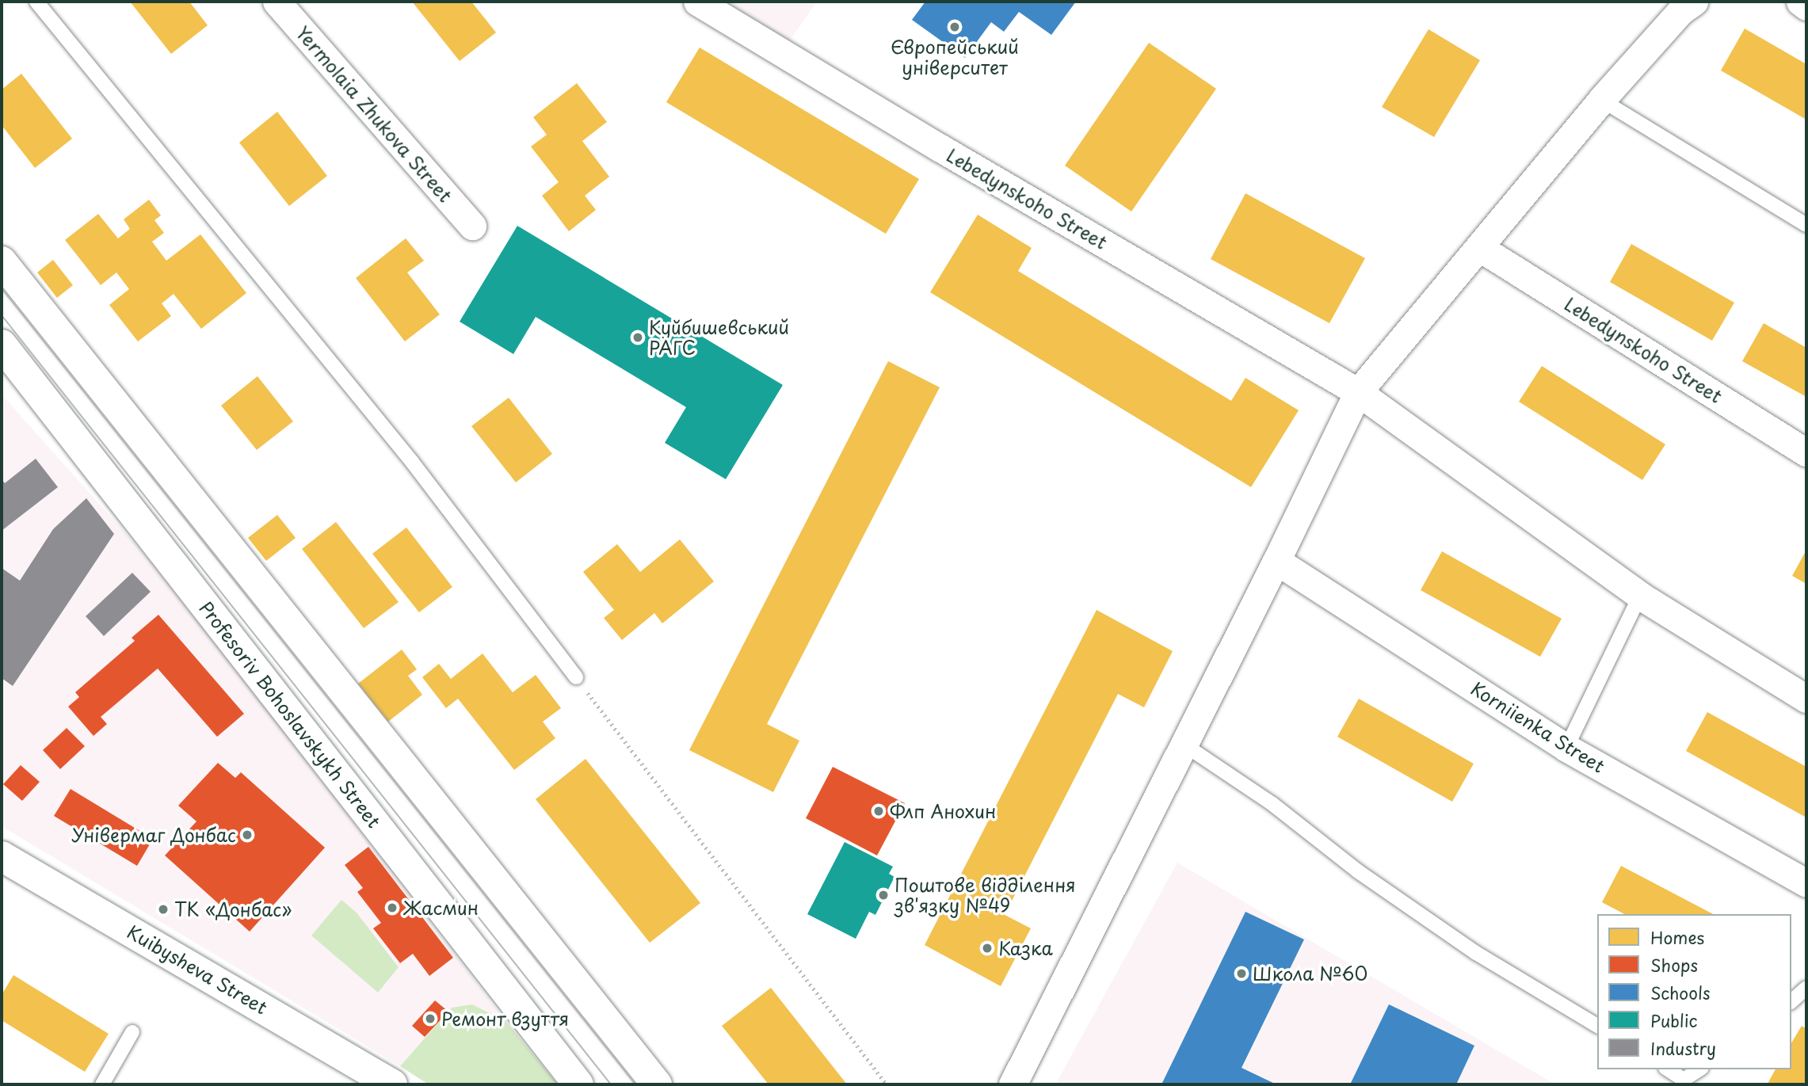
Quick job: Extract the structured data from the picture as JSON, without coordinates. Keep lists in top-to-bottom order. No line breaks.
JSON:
{"streets":{"street":["Yermolaia Zhukova Street","Lebedynskoho Street","Profesoriv Bohoslavskykh Street","Korniienka Street","Kuibysheva Street"]},"places":["Європейський університет","Куйбишевський РАГС","Флп Анохин","Універмаг Донбас","Поштове відділення зв'язку №49","Жасмин","ТК «Донбас»","Казка","Школа №60","Ремонт взуття"],"legend":["Homes","Shops","Schools","Public","Industry"]}
